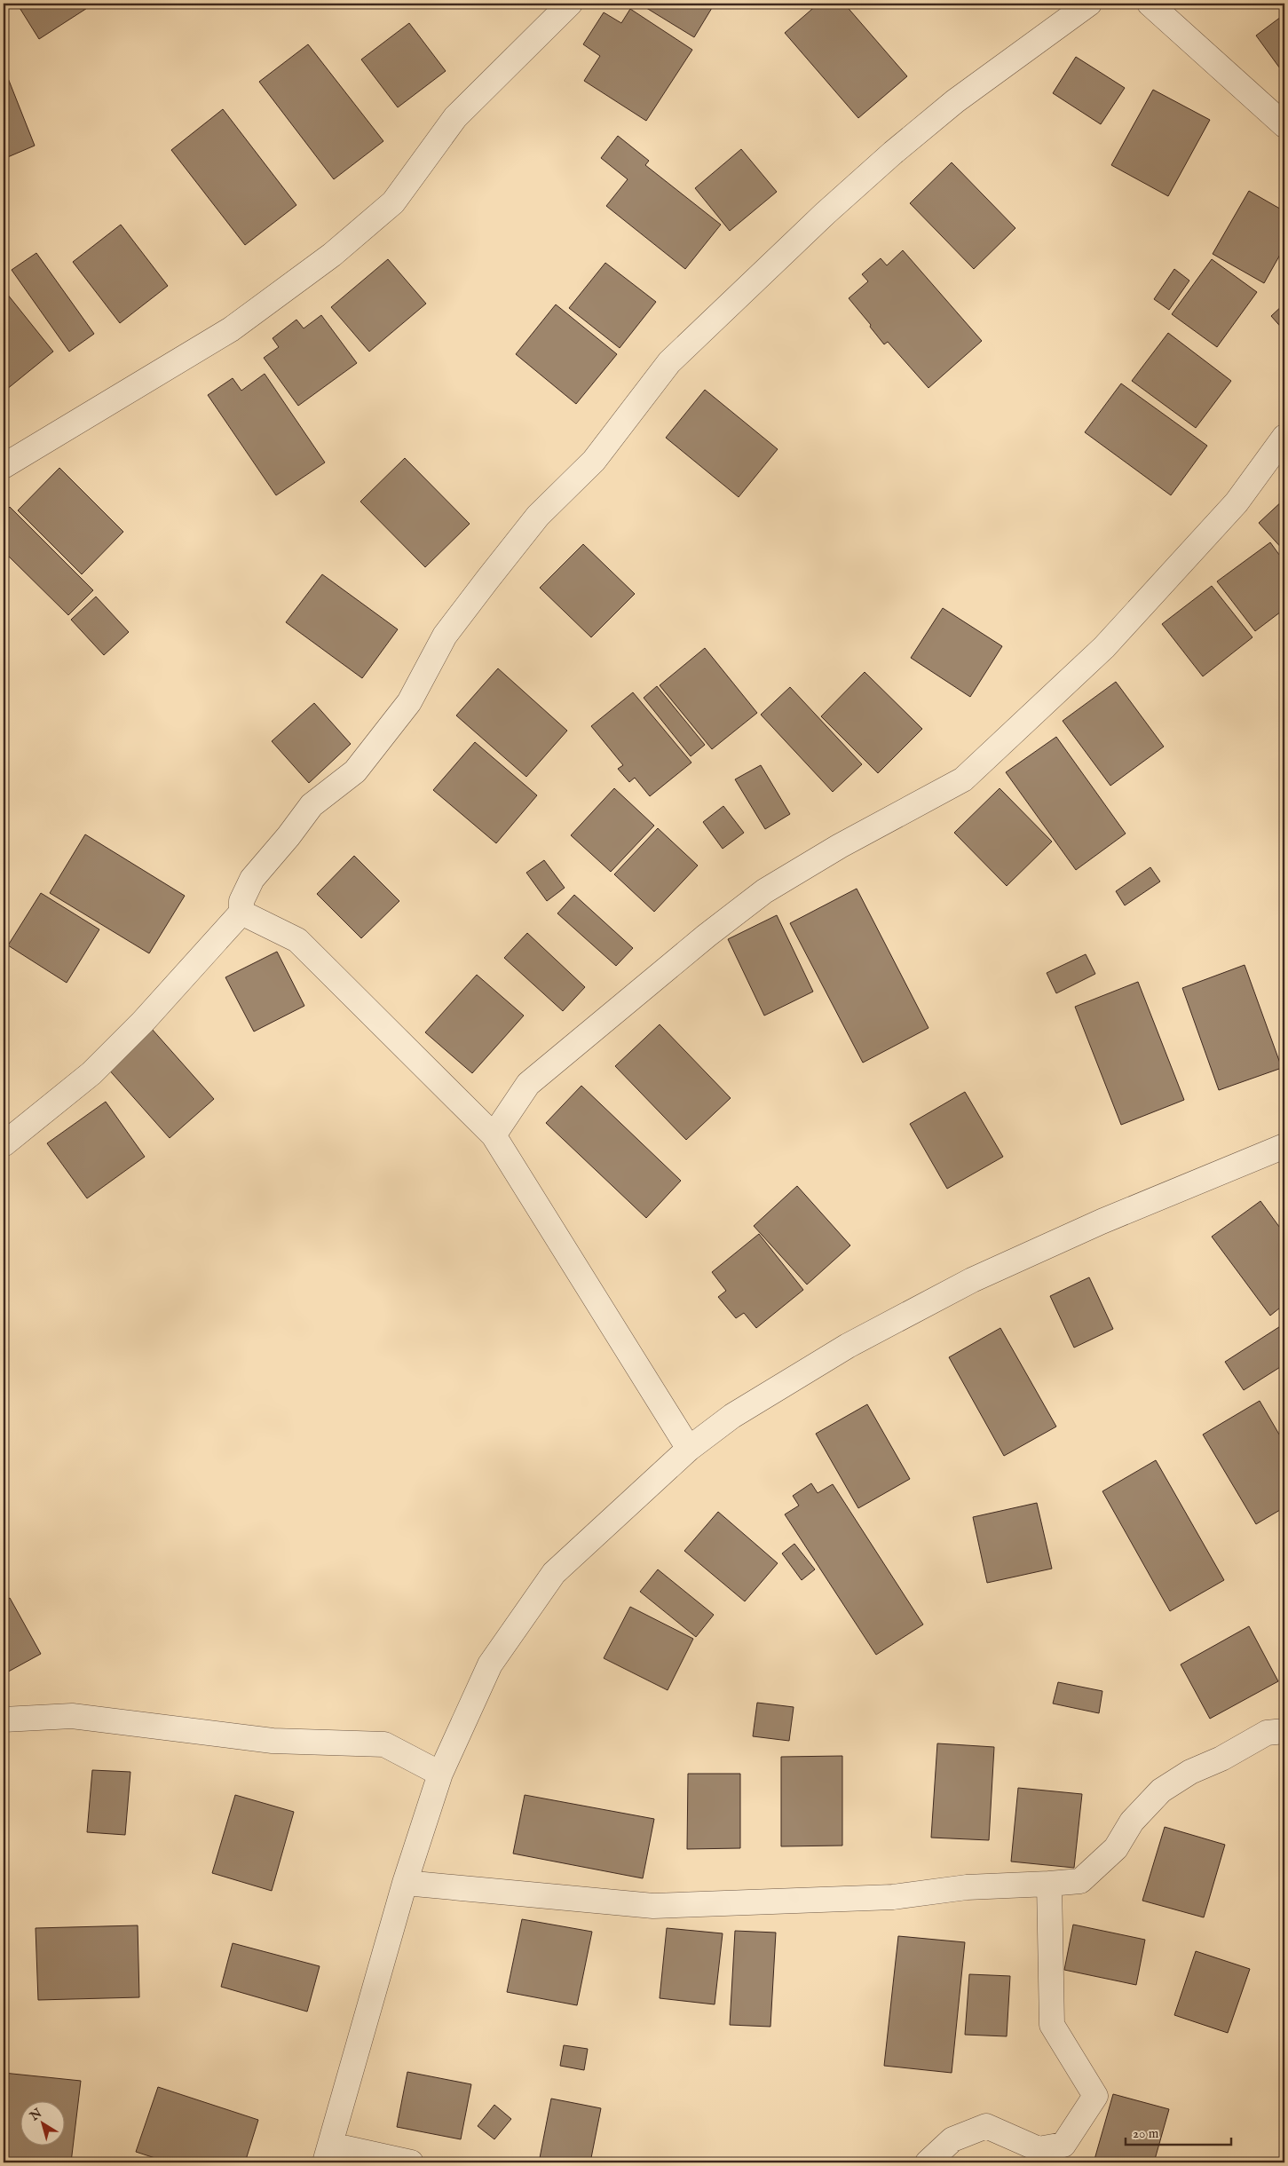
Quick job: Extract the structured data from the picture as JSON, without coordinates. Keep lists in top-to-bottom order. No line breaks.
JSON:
{"scale_bar":"20 m","north":"top left"}
